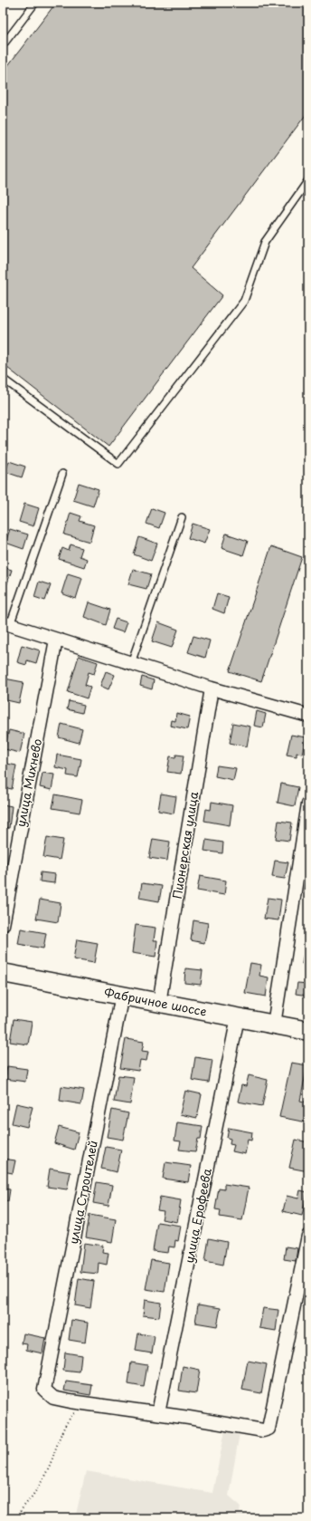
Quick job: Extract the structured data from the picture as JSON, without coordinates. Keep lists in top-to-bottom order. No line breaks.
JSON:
{"streets":{"main road":["Фабричное шоссе"],"street":["улица Михнево","Пионерская улица","улица Строителей","улица Ерофеева"]},"crossings":[["Пионерская улица","Фабричное шоссе"],["Фабричное шоссе","улица Строителей"],["Фабричное шоссе","улица Ерофеева"]]}
